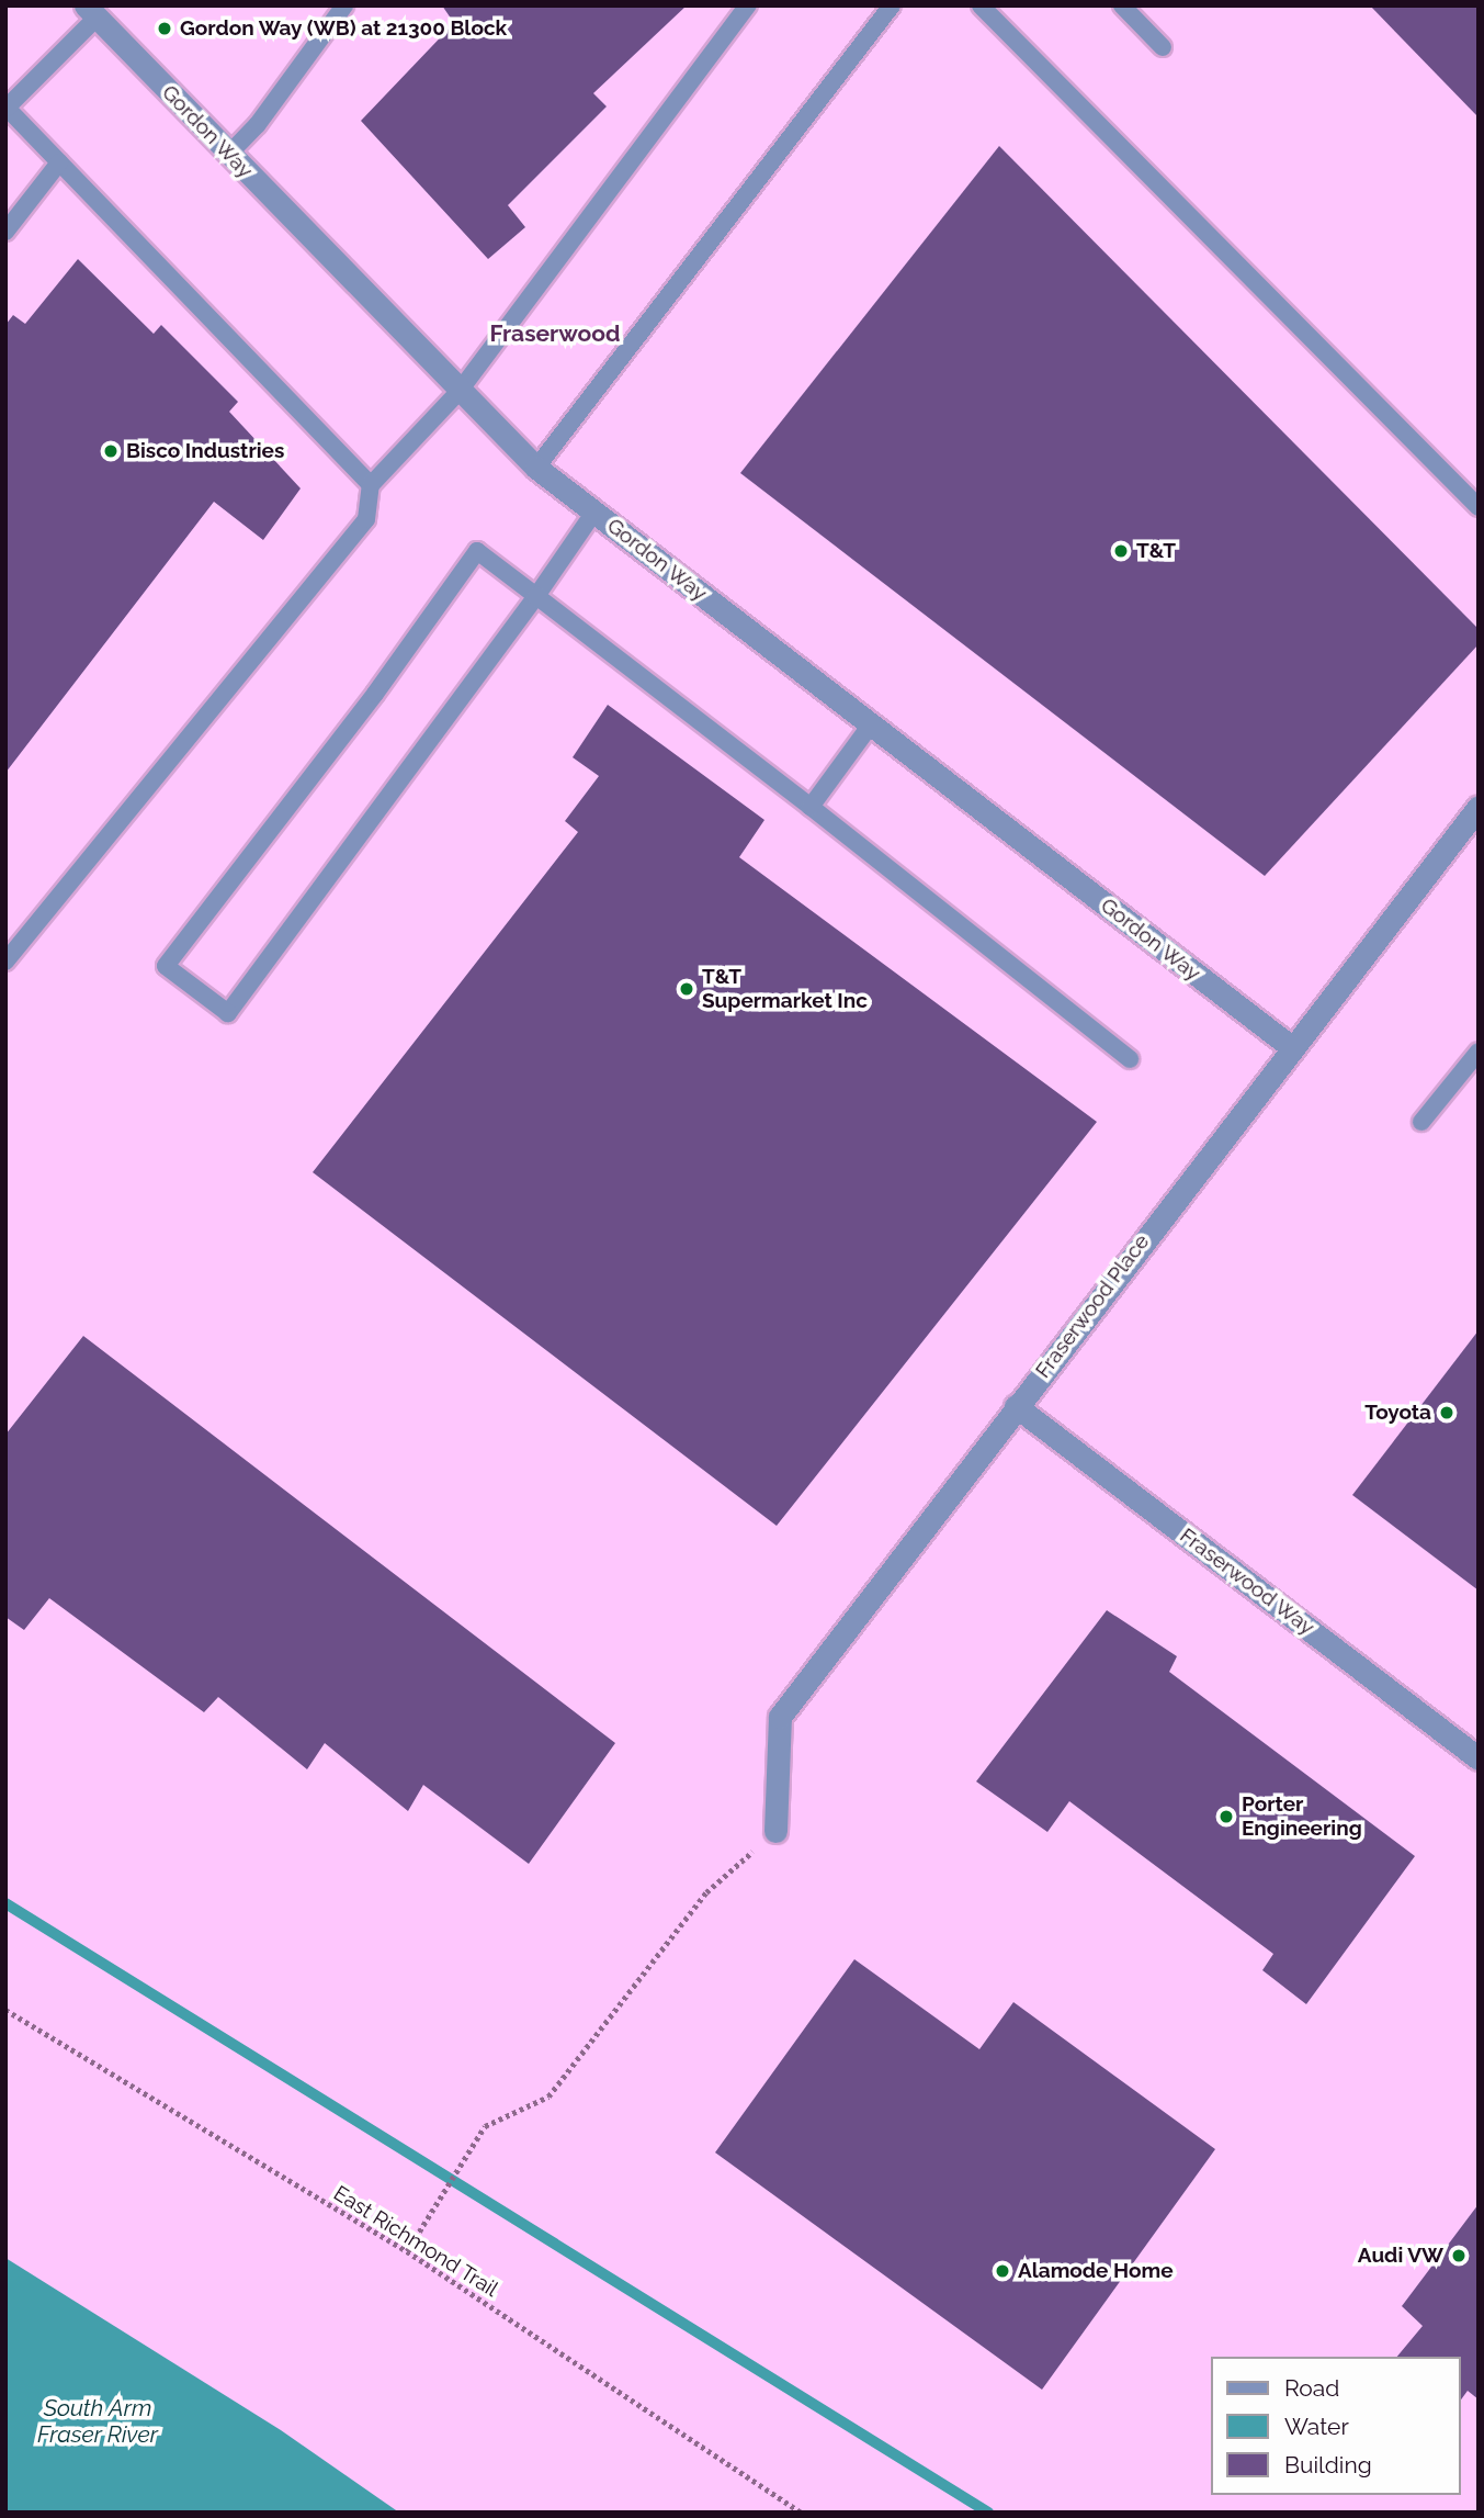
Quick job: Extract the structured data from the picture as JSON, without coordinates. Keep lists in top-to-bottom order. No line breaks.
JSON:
{"streets":{"street":["Gordon Way","Fraserwood Place","Fraserwood Way"],"path":["East Richmond Trail"]},"crossings":[["Gordon Way","Fraserwood Place"],["Fraserwood Place","Fraserwood Way"]],"districts":["Fraserwood"],"water":["South Arm Fraser River"],"places":["Gordon Way (WB) at 21300 Block","Bisco Industries","T&T","T&T Supermarket Inc","Toyota","Porter Engineering","Audi VW","Alamode Home"],"legend":["Road","Water","Building"]}
